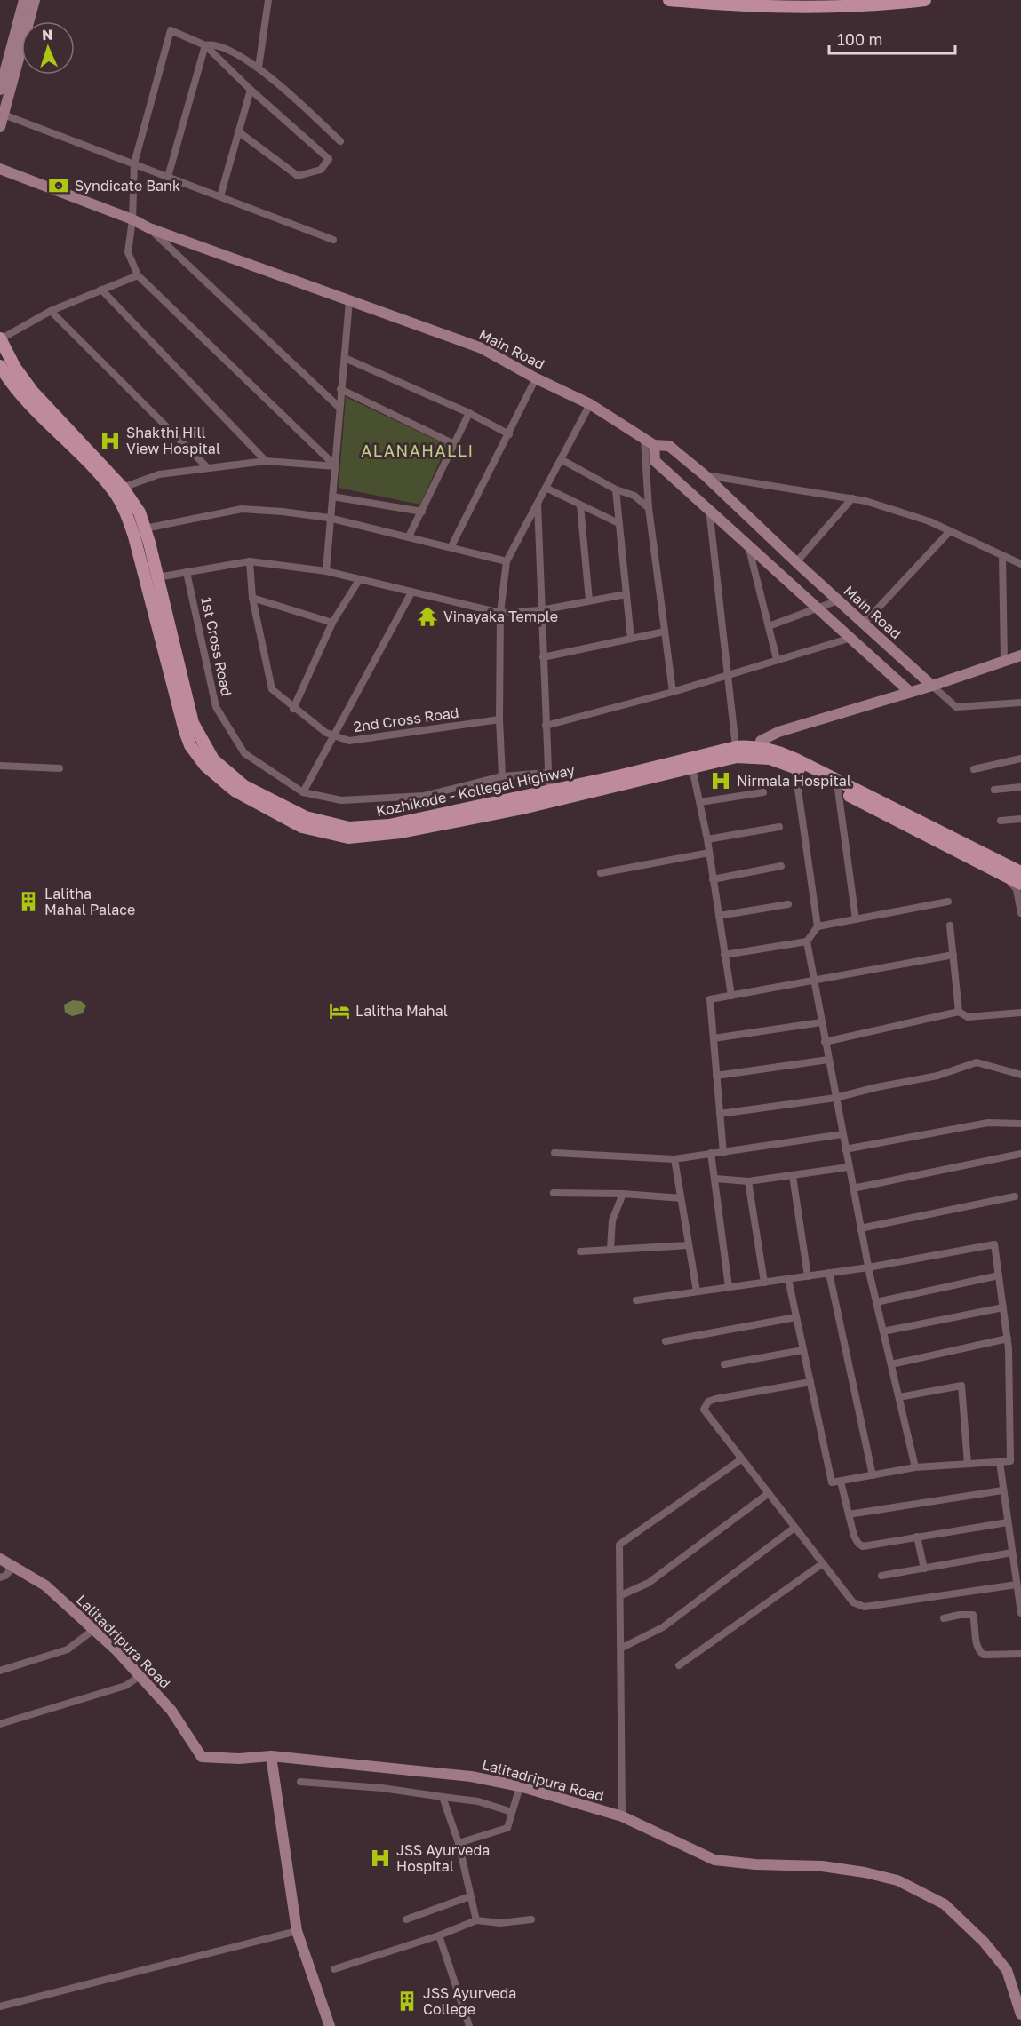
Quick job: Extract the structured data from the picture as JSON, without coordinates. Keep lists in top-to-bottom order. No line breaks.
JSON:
{"streets":{"main road":["Kozhikode - Kollegal Highway"],"street":["Main Road","1st Cross Road","2nd Cross Road","Lalitadripura Road"]},"districts":["ALANAHALLI"],"places":{"bank":["Syndicate Bank"],"hospital":["Shakthi Hill View Hospital","Nirmala Hospital","JSS Ayurveda Hospital"],"temple":["Vinayaka Temple"],"building":["Lalitha Mahal Palace","JSS Ayurveda College"],"hotel":["Lalitha Mahal"]},"scale_bar":"100 m","north":"top"}
